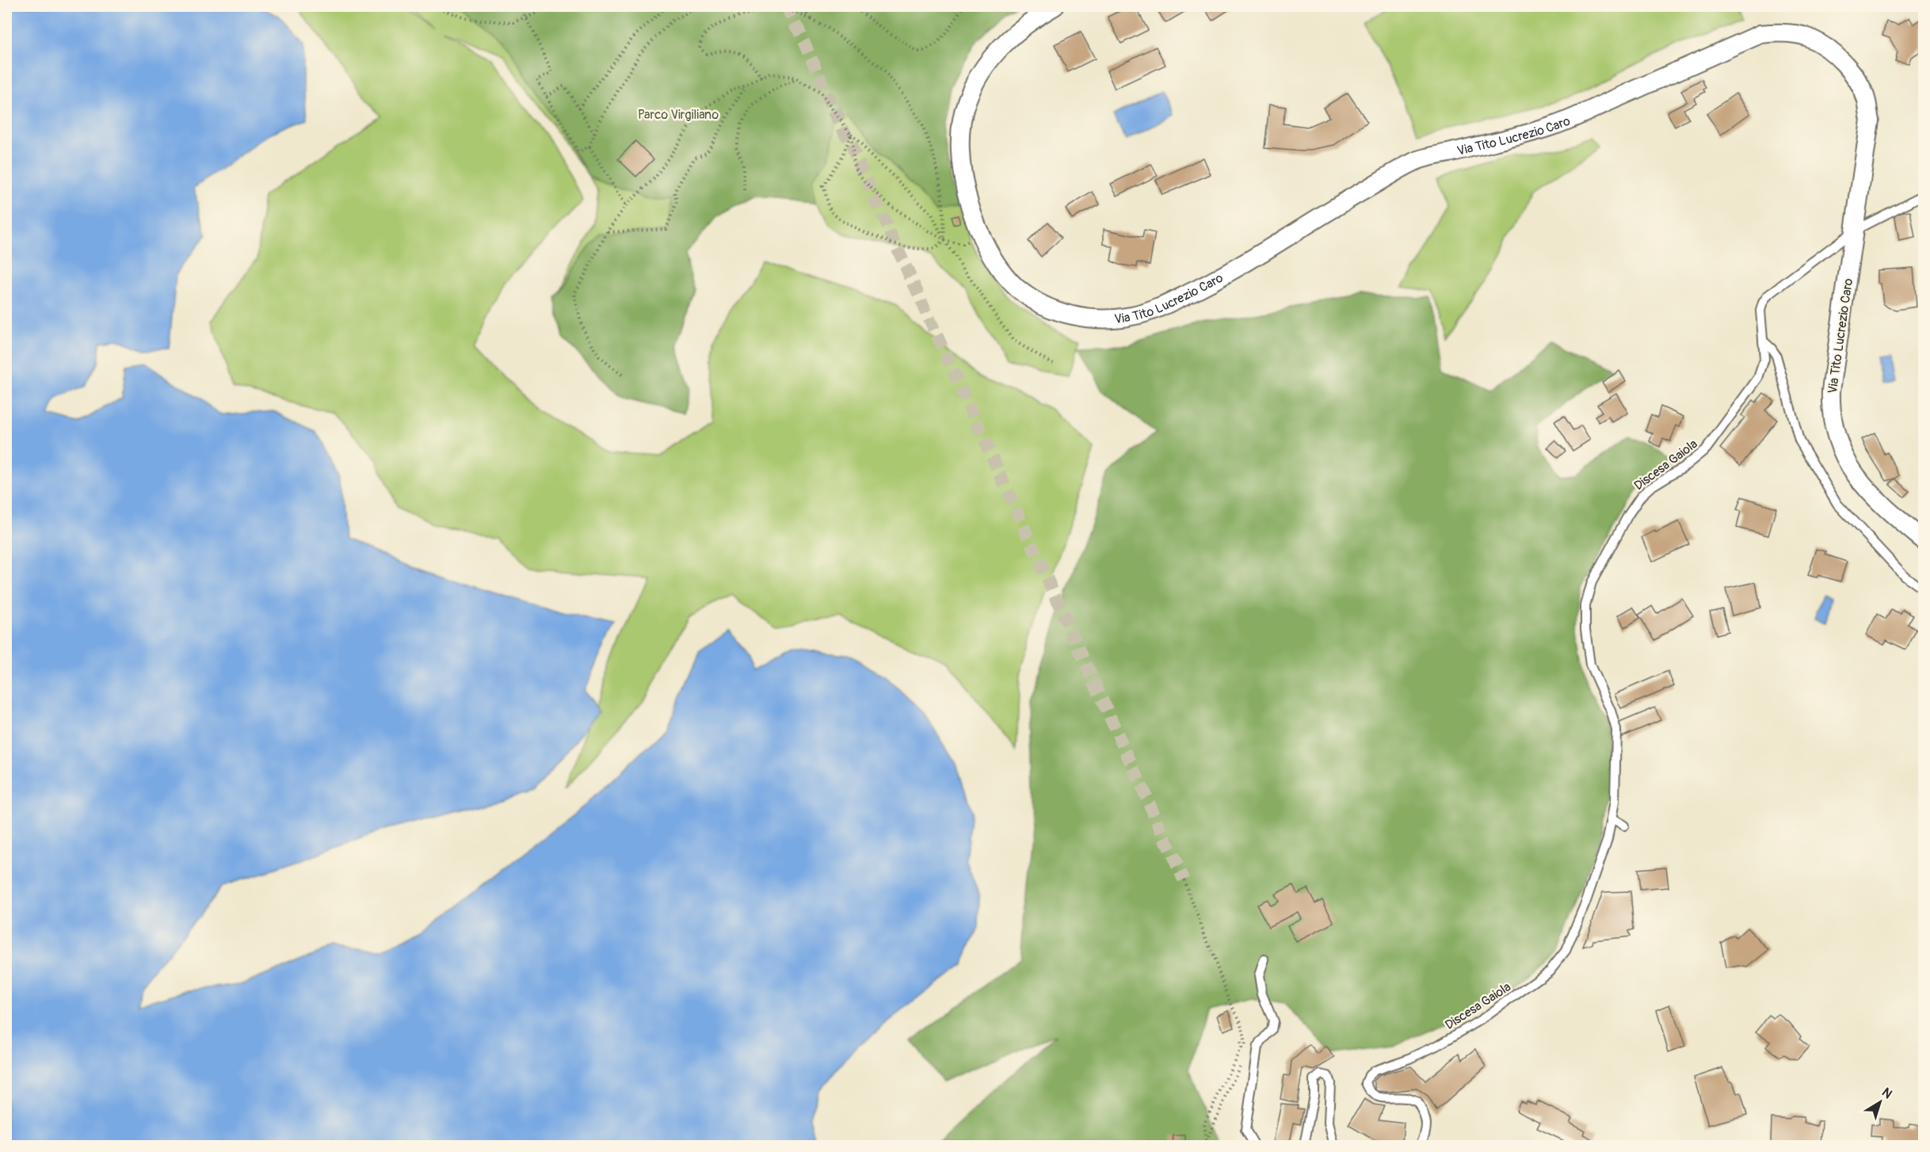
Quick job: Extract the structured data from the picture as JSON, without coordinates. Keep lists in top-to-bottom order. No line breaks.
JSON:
{"streets":{"street":["Via Tito Lucrezio Caro"],"lane":["Discesa Gaiola"]},"crossings":[["Via Tito Lucrezio Caro","Discesa Gaiola"]],"parks":["Parco Virgiliano"],"north":"top right"}
